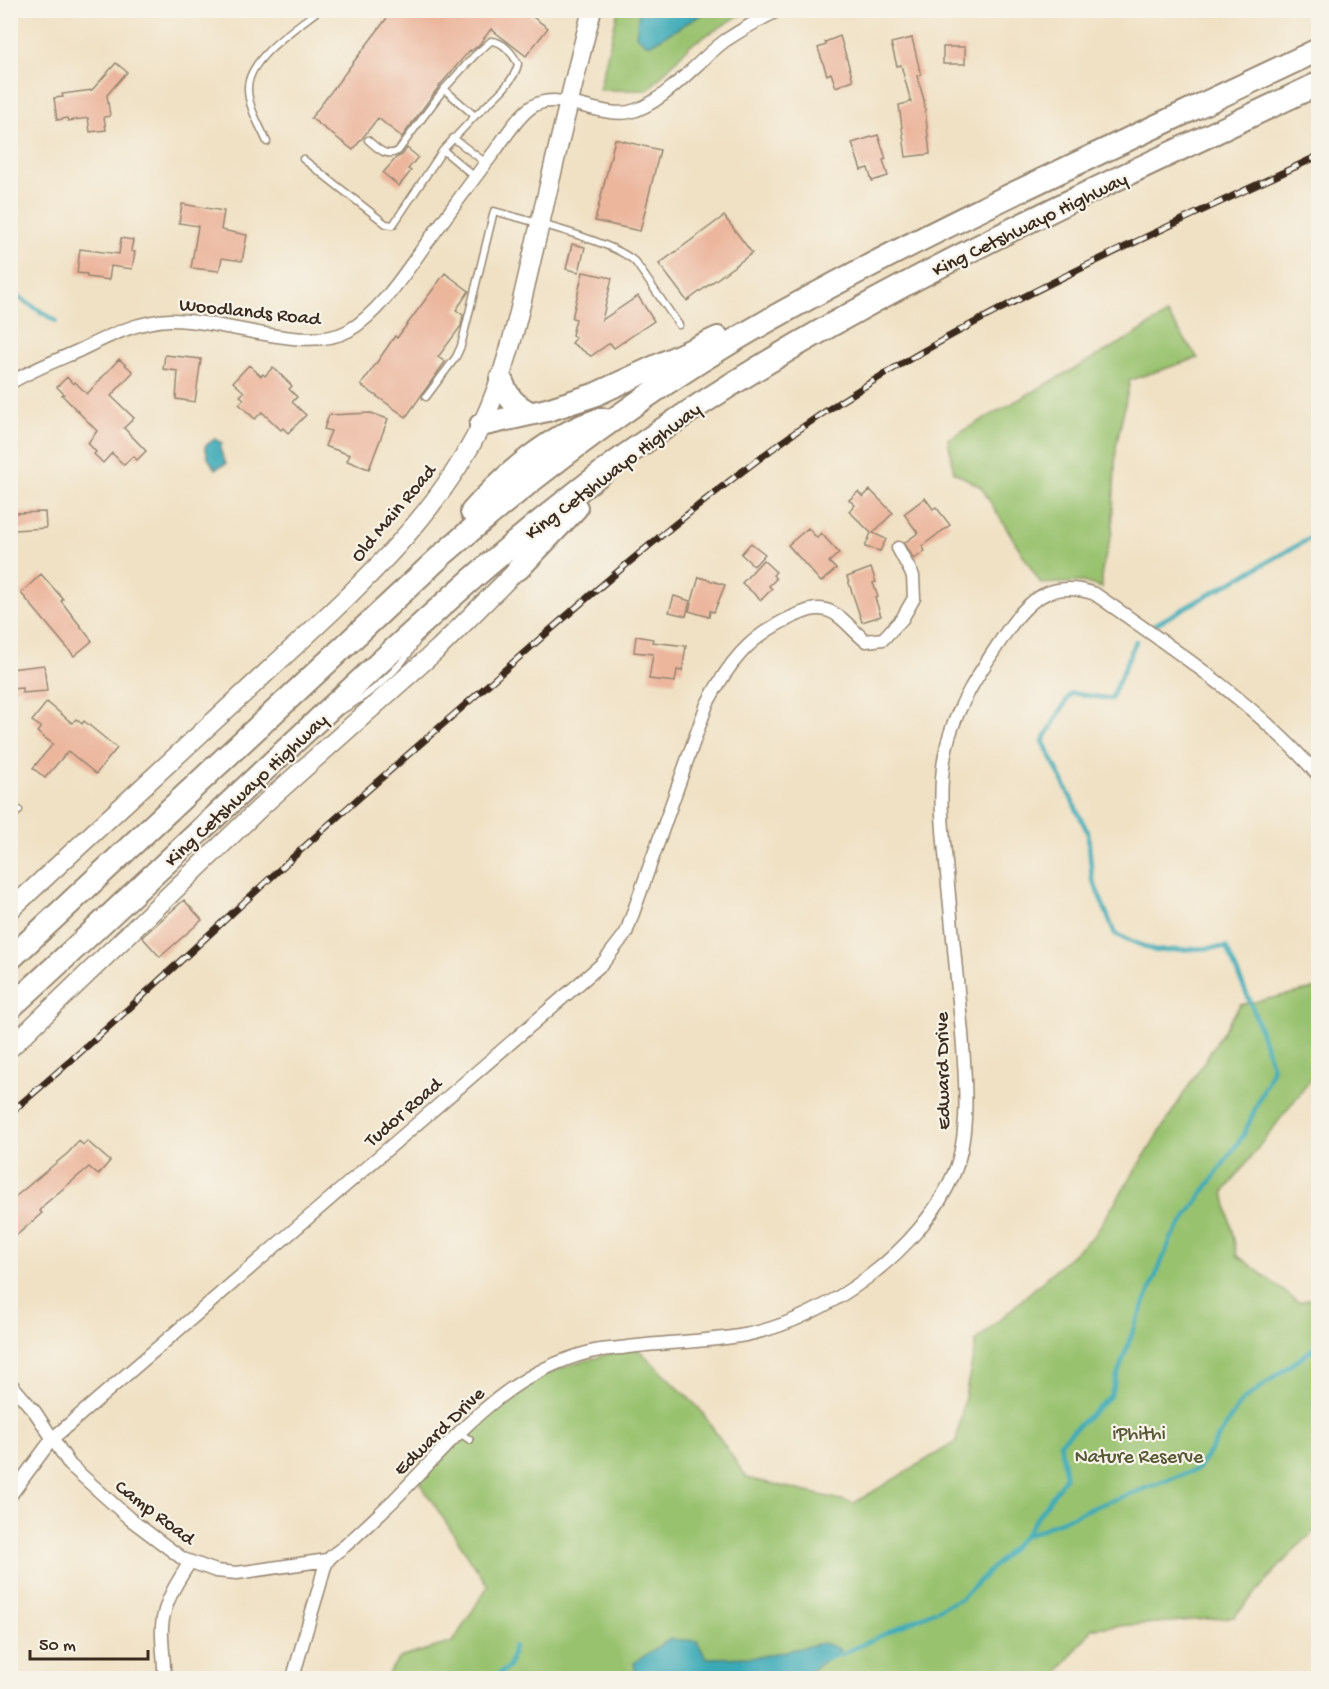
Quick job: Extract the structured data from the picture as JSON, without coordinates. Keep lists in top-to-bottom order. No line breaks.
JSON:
{"streets":{"highway":["King Cetshwayo Highway"],"street":["Woodlands Road","Old Main Road","Edward Drive","Tudor Road","Camp Road"]},"crossings":[["Woodlands Road","Old Main Road"],["Edward Drive","Camp Road"],["Tudor Road","Camp Road"]],"parks":["iPhithi Nature Reserve"],"scale_bar":"50 m"}
